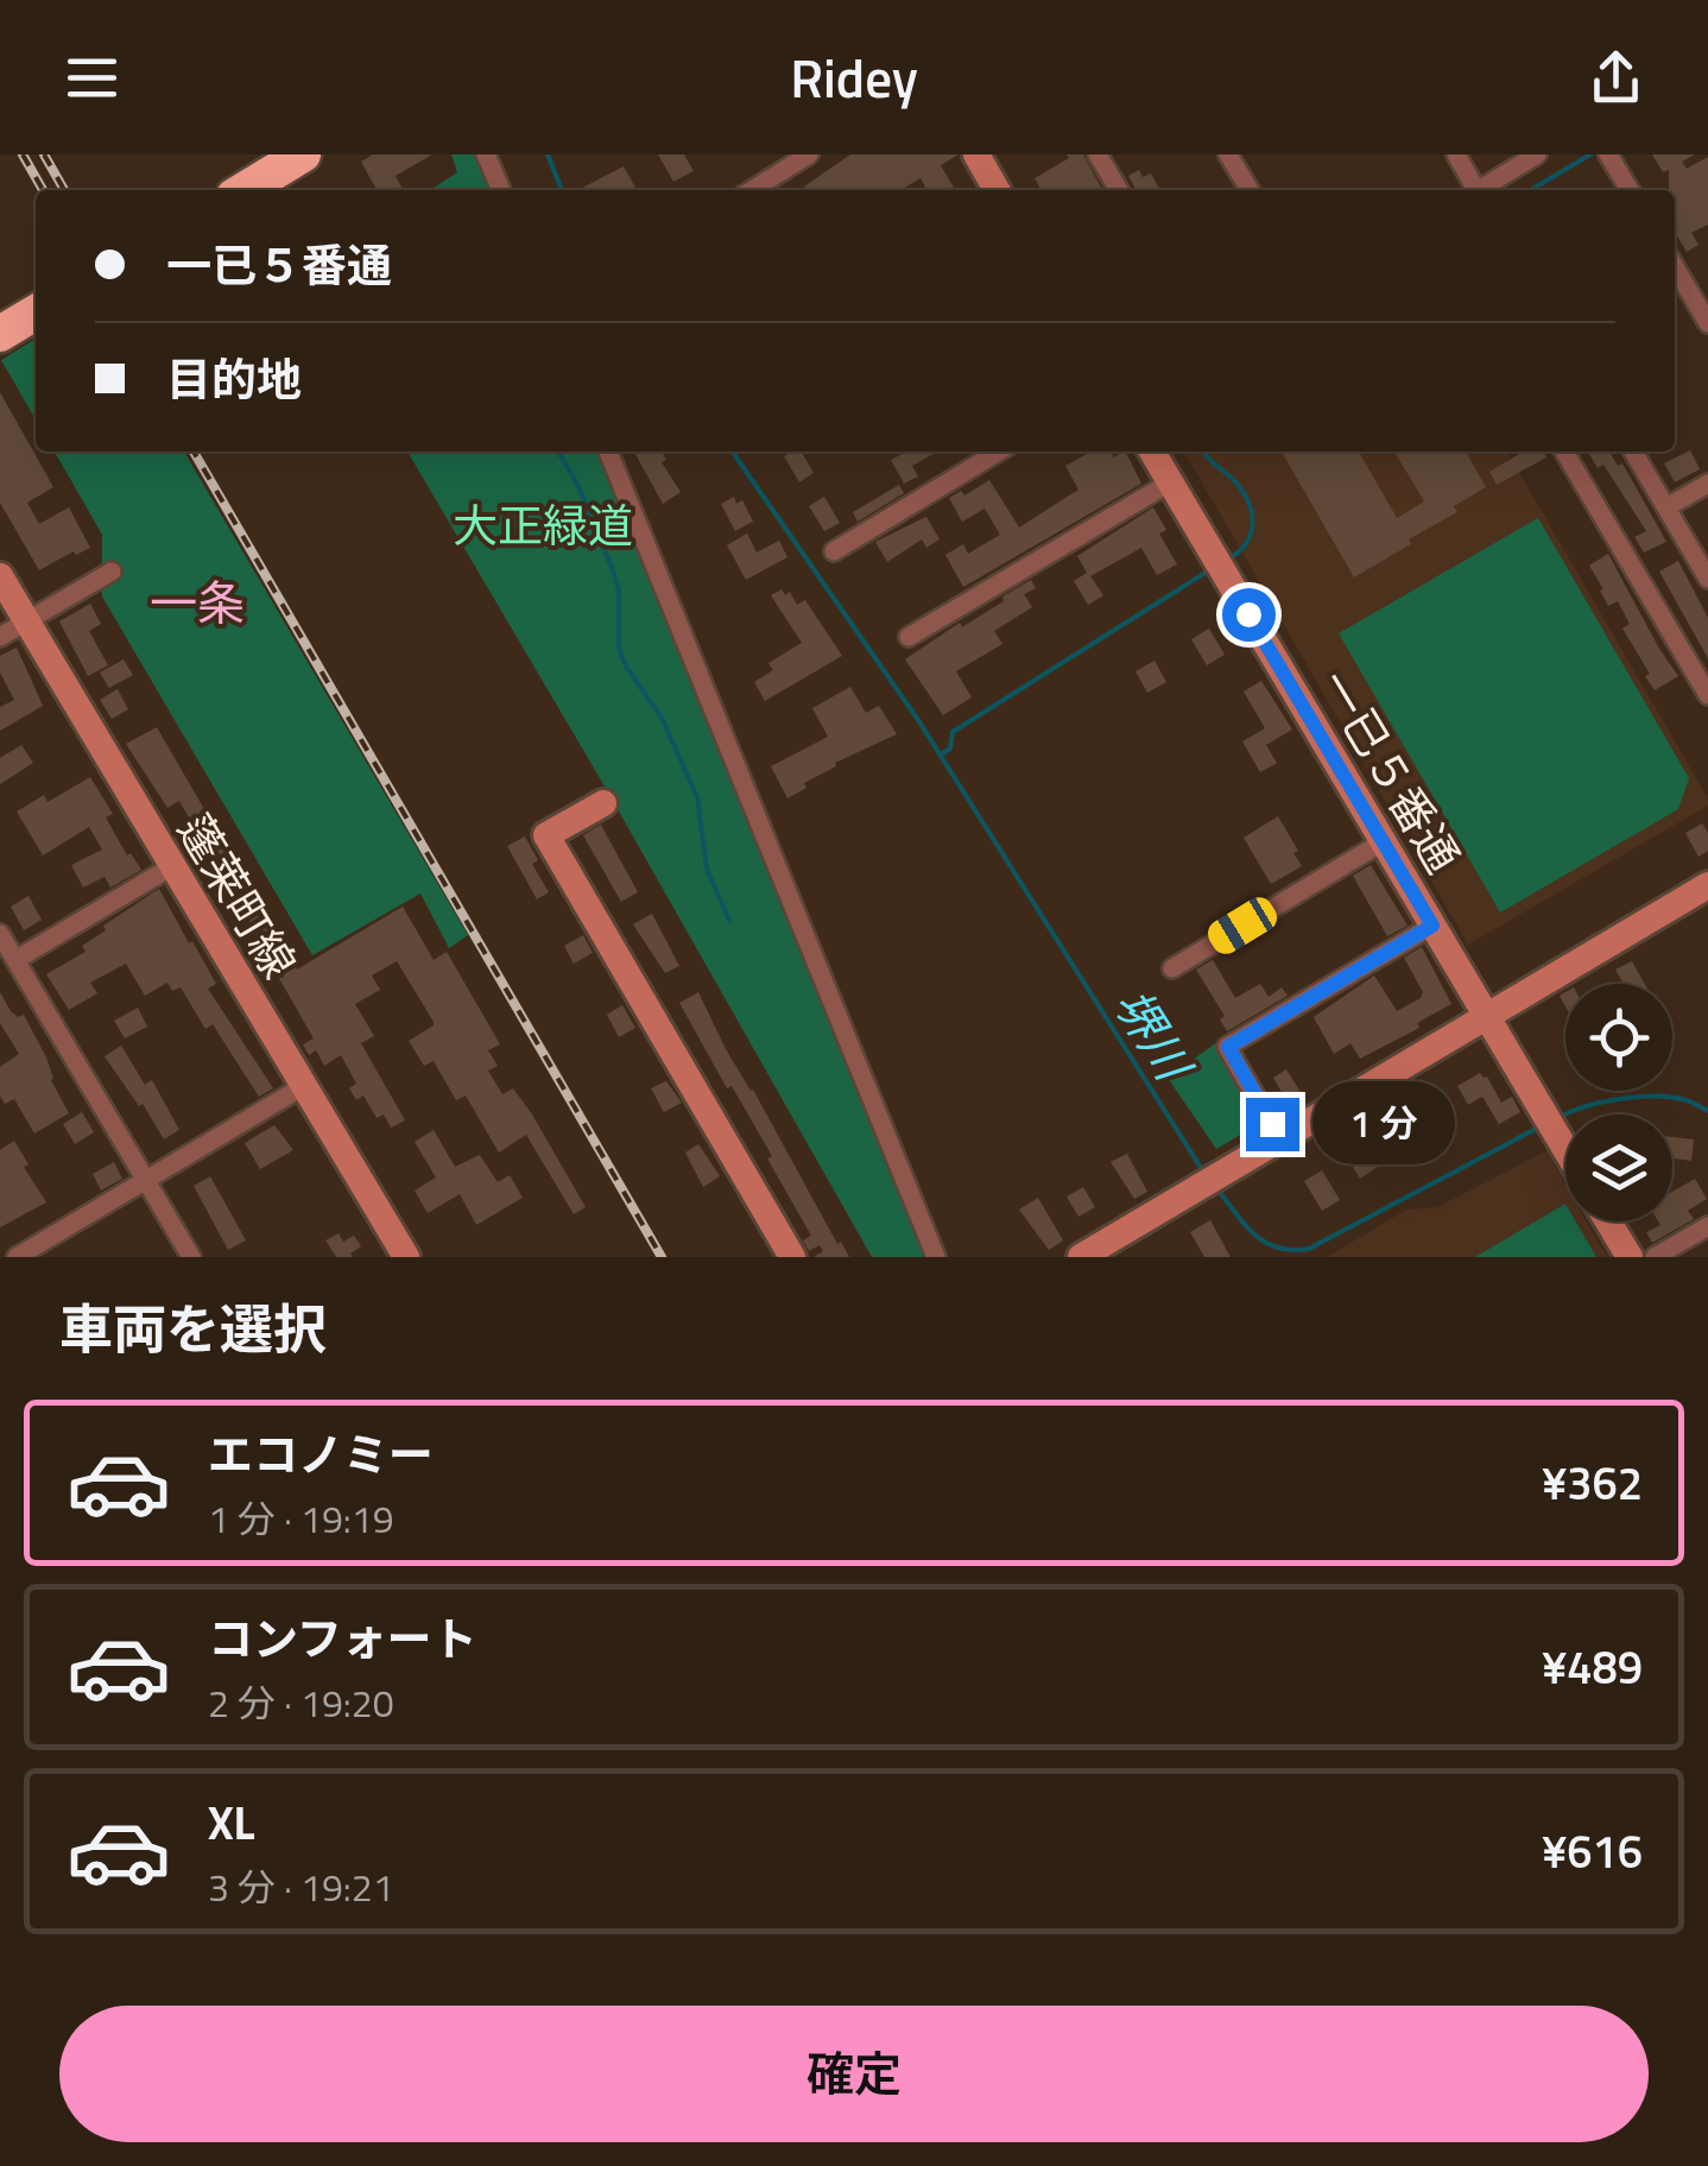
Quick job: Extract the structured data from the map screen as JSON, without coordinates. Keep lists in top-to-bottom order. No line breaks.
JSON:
{"streets":{"street":["一已５番通","蓬莱町線"]},"districts":["一条"],"water":["堺川"],"parks":["大正緑道"],"page":{"header":"Ridey","banner":["一已５番通","目的地"],"bubble":"1 分","heading":"車両を選択","list":[{"name":"エコノミー","note":"1 分 · 19:19","value":"¥362"},{"name":"コンフォート","note":"2 分 · 19:20","value":"¥489"},{"name":"XL","note":"3 分 · 19:21","value":"¥616"}],"buttons":"確定"}}
